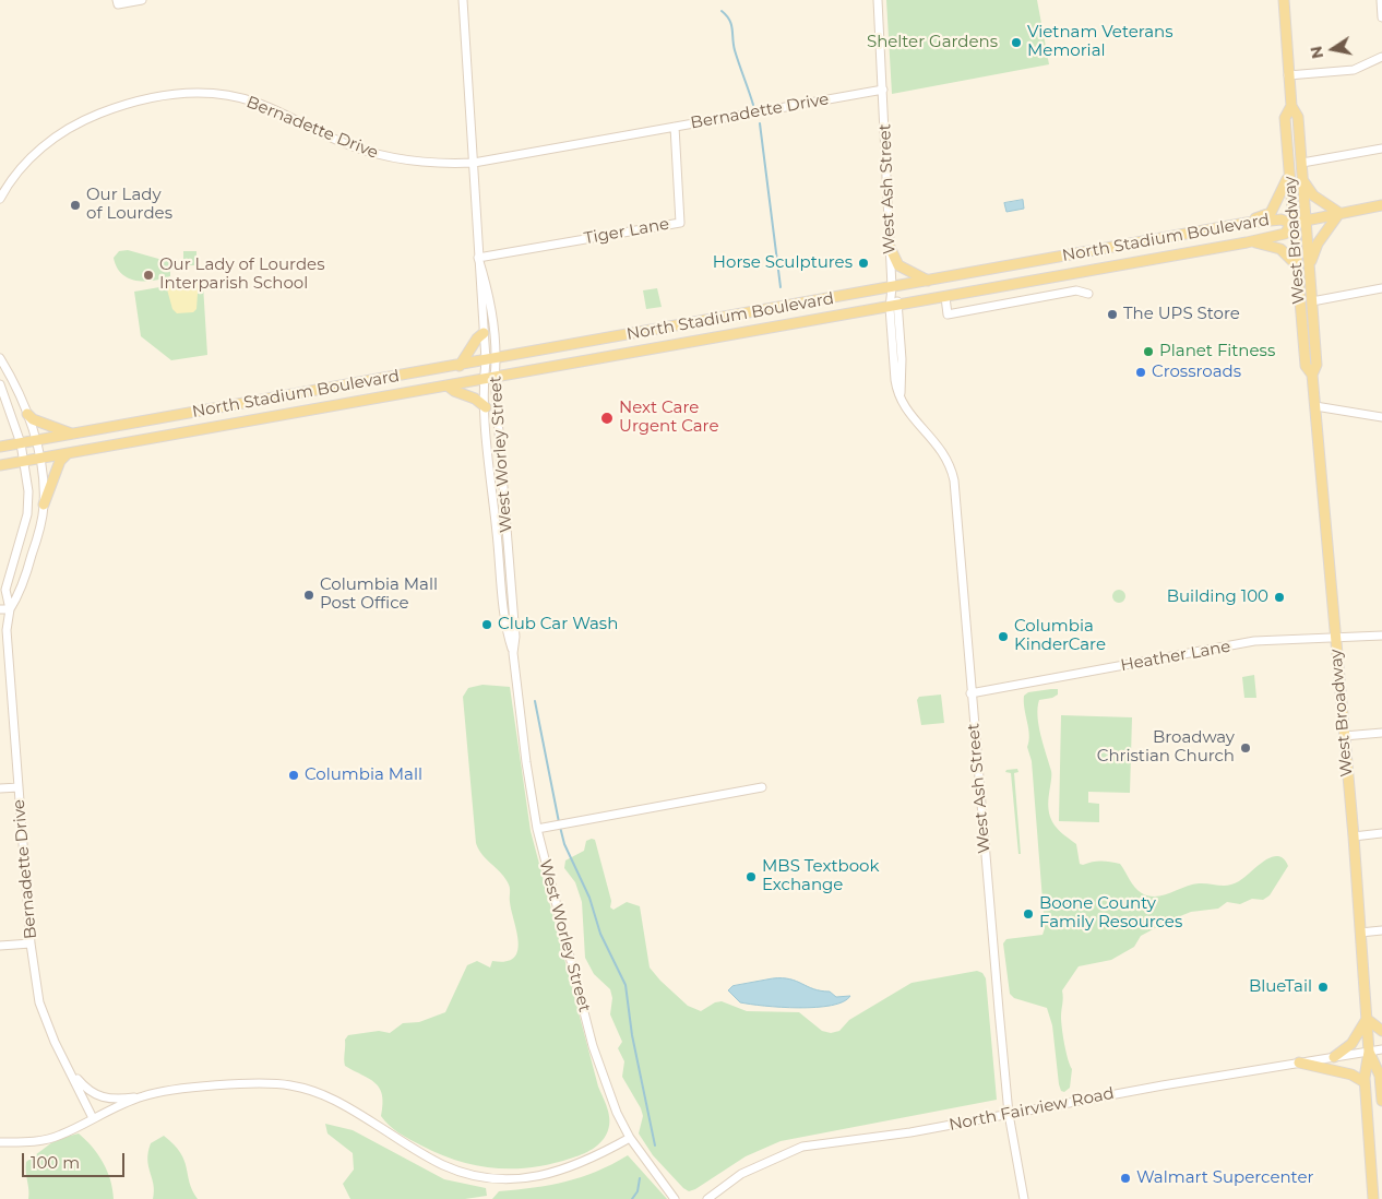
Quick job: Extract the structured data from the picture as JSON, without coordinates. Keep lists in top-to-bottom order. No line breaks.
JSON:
{"streets":{"main road":["North Stadium Boulevard","West Broadway"],"street":["Bernadette Drive","West Ash Street","Tiger Lane","West Worley Street","Heather Lane","North Fairview Road"]},"crossings":[["Bernadette Drive","West Ash Street"],["Bernadette Drive","Tiger Lane"],["Bernadette Drive","North Stadium Boulevard"],["Bernadette Drive","West Worley Street"],["West Ash Street","North Stadium Boulevard"],["West Ash Street","Heather Lane"],["West Ash Street","North Fairview Road"],["Tiger Lane","West Worley Street"],["North Stadium Boulevard","West Broadway"],["North Stadium Boulevard","West Worley Street"],["West Broadway","Heather Lane"],["West Broadway","North Fairview Road"]],"parks":["Shelter Gardens"],"places":["Vietnam Veterans Memorial","Our Lady of Lourdes","Horse Sculptures","Our Lady of Lourdes Interparish School","The UPS Store","Planet Fitness","Crossroads","Next Care Urgent Care","Columbia Mall Post Office","Building 100","Club Car Wash","Columbia KinderCare","Broadway Christian Church","Columbia Mall","MBS Textbook Exchange","Boone County Family Resources","BlueTail","Walmart Supercenter"],"scale_bar":"100 m","north":"left"}
